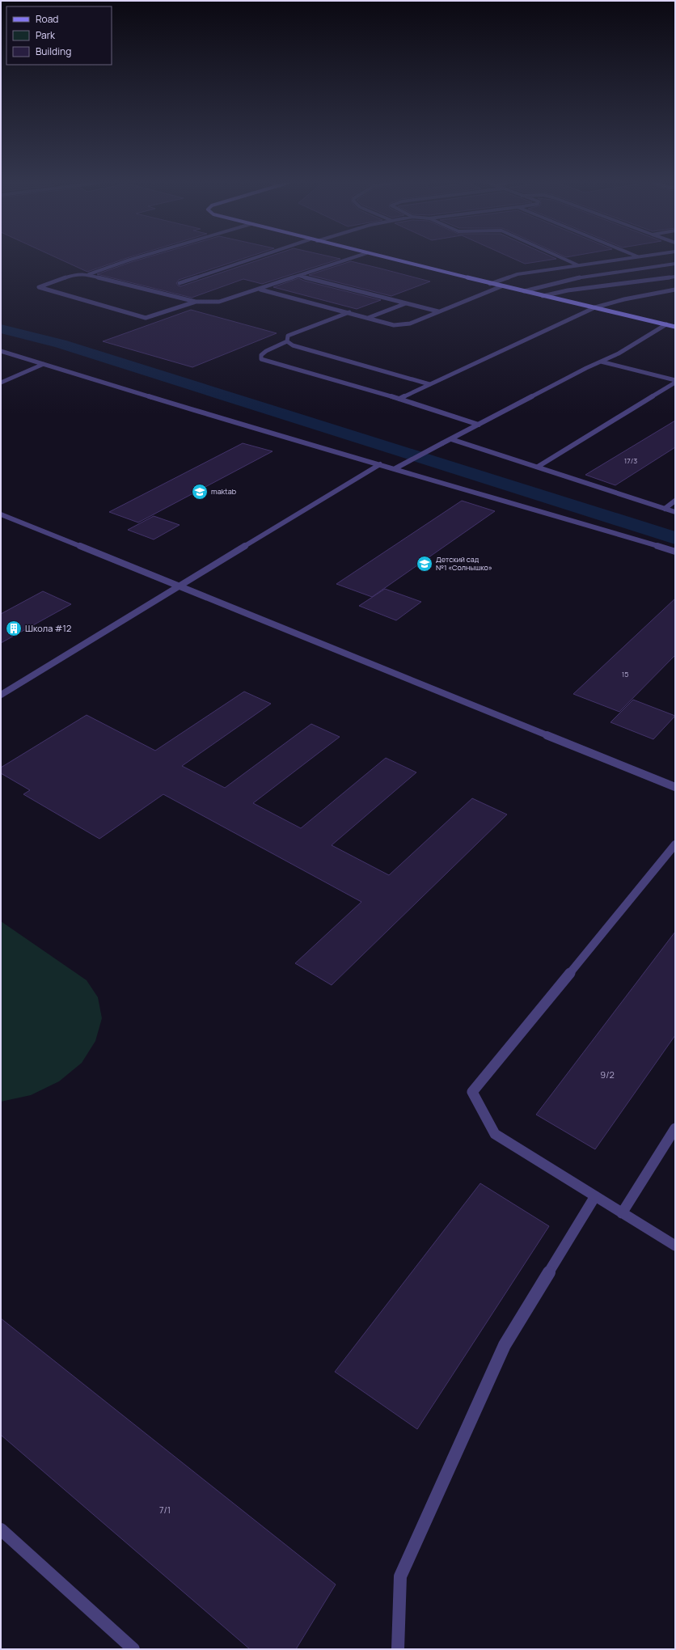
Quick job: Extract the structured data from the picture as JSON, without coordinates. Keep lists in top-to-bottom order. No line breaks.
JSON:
{"places":{"school or university":["maktab","Детский сад №1 «Солнышко»"],"building":["Школа #12"]},"house_numbers":["17/3","15","9/2","7/1"],"legend":["Road","Park","Building"]}
